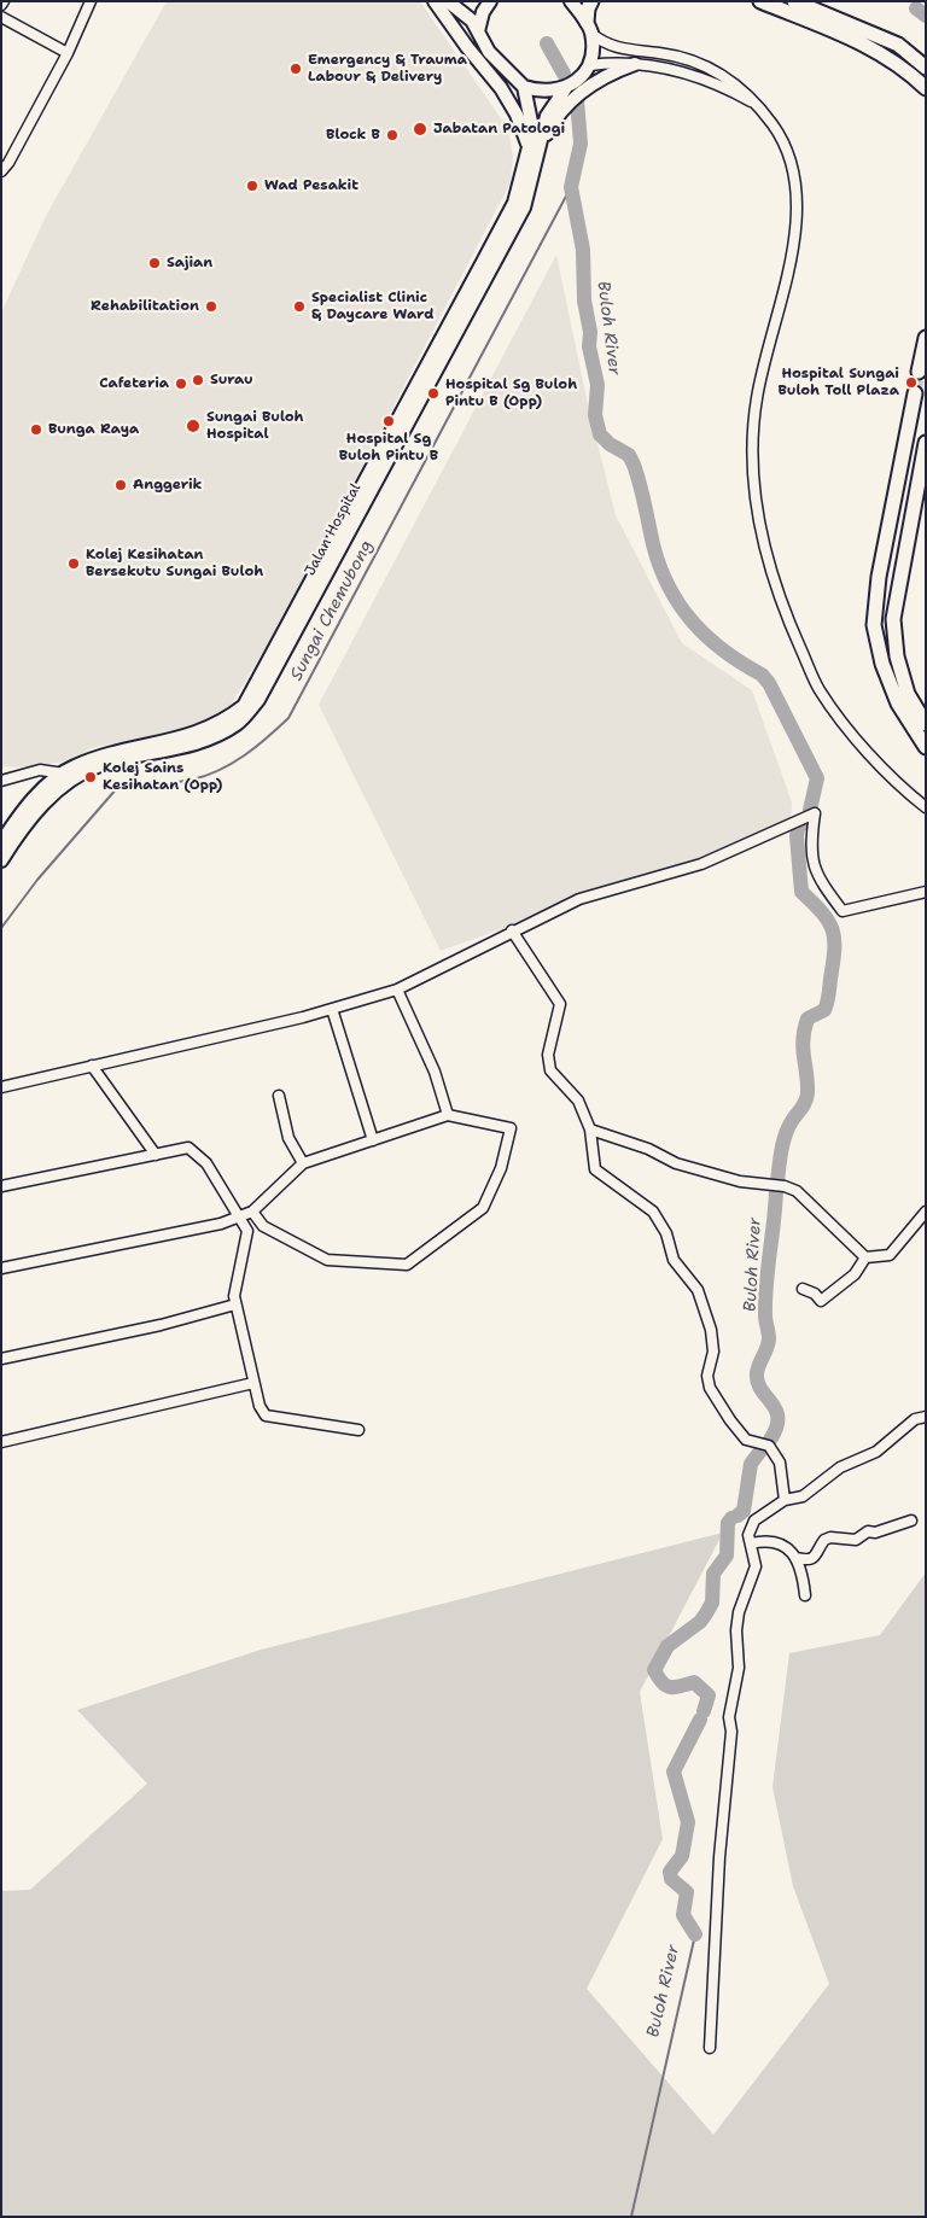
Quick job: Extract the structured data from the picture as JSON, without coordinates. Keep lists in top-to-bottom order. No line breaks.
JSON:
{"streets":{"main road":["Jalan Hospital"]},"water":["Buloh River","Sungai Chemubong"],"places":["Emergency & Trauma Labour & Delivery","Jabatan Patologi","Block B","Wad Pesakit","Sajian","Rehabilitation","Specialist Clinic & Daycare Ward","Surau","Hospital Sungai Buloh Toll Plaza","Cafeteria","Hospital Sg Buloh Pintu B (Opp)","Hospital Sg Buloh Pintu B","Sungai Buloh Hospital","Bunga Raya","Anggerik","Kolej Kesihatan Bersekutu Sungai Buloh","Kolej Sains Kesihatan (Opp)"]}
